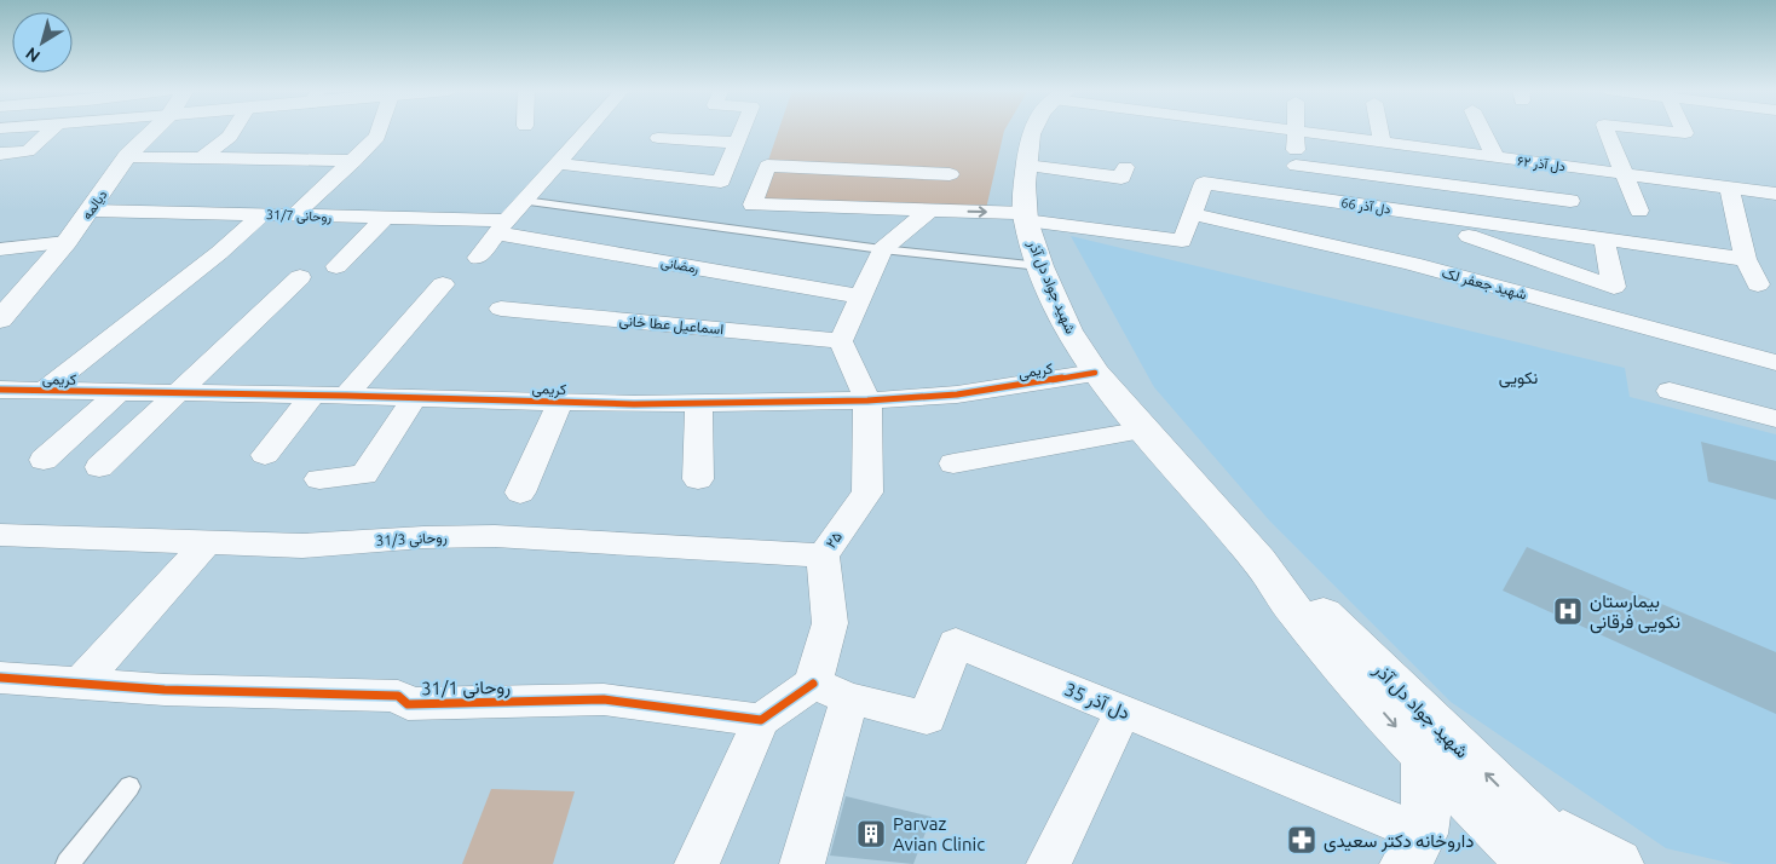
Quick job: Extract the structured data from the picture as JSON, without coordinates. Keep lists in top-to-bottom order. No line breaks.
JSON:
{"streets":{"main road":["دیالمه","شهید جواد دل آذر"],"street":["دل آذر ۶۲","دل آذر 66","روحانی 31/7","رمضانی","شهید جعفر لک","اسماعیل عطا خانی","کریمی","روحانی 31/3","۲۵","روحانی 31/1","دل آذر 35"]},"crossings":[["دیالمه","روحانی 31/7"],["دل آذر 66","شهید جعفر لک"],["دل آذر 66","شهید جواد دل آذر"],["روحانی 31/7","رمضانی"],["شهید جواد دل آذر","کریمی"],["کریمی","۲۵"],["روحانی 31/3","۲۵"],["۲۵","دل آذر 35"]],"districts":["نکویی"],"places":{"hospital":["بیمارستان نکویی فرقانی"],"building":["Parvaz Avian Clinic"],"pharmacy":["داروخانه دکتر سعیدی"]},"north":"bottom left"}
